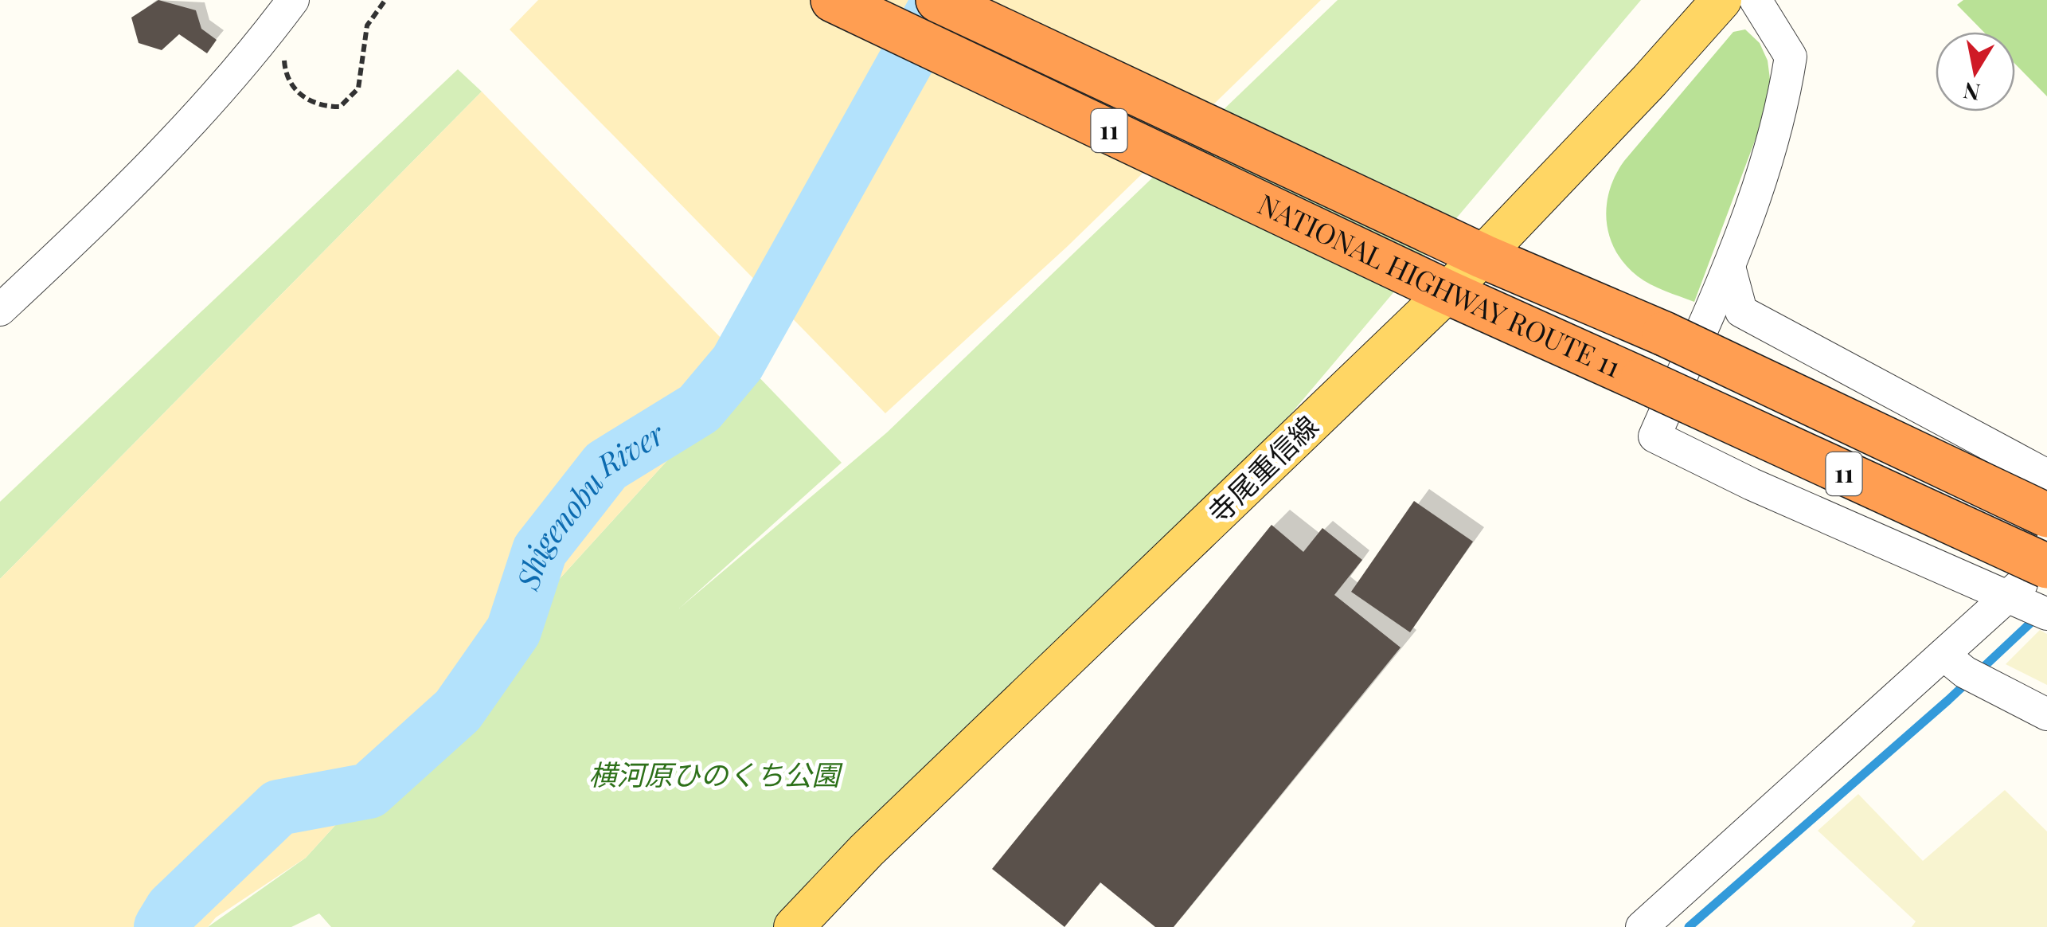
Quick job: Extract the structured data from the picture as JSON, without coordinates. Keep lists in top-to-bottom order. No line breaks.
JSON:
{"streets":{"highway":["11","NATIONAL HIGHWAY ROUTE 11"],"main road":["寺尾重信線"]},"crossings":[["NATIONAL HIGHWAY ROUTE 11","寺尾重信線"]],"water":["Shigenobu River"],"parks":["横河原ひのくち公園"],"north":"bottom"}
